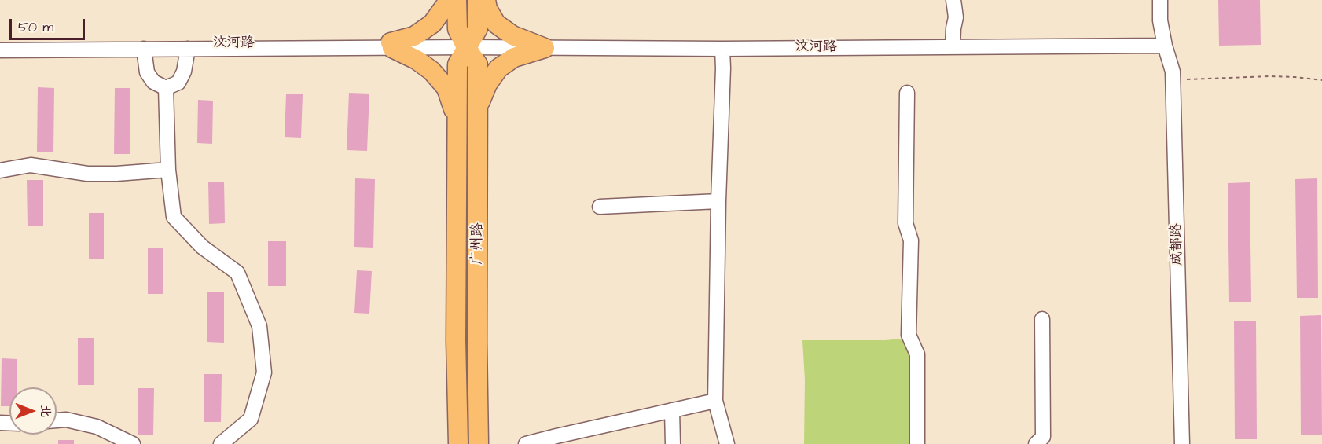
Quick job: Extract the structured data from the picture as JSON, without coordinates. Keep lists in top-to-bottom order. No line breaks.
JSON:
{"streets":{"main road":["广州路"],"street":["汶河路","成都路"]},"crossings":[["汶河路","广州路"],["汶河路","成都路"]],"scale_bar":"50 m","north":"right"}
